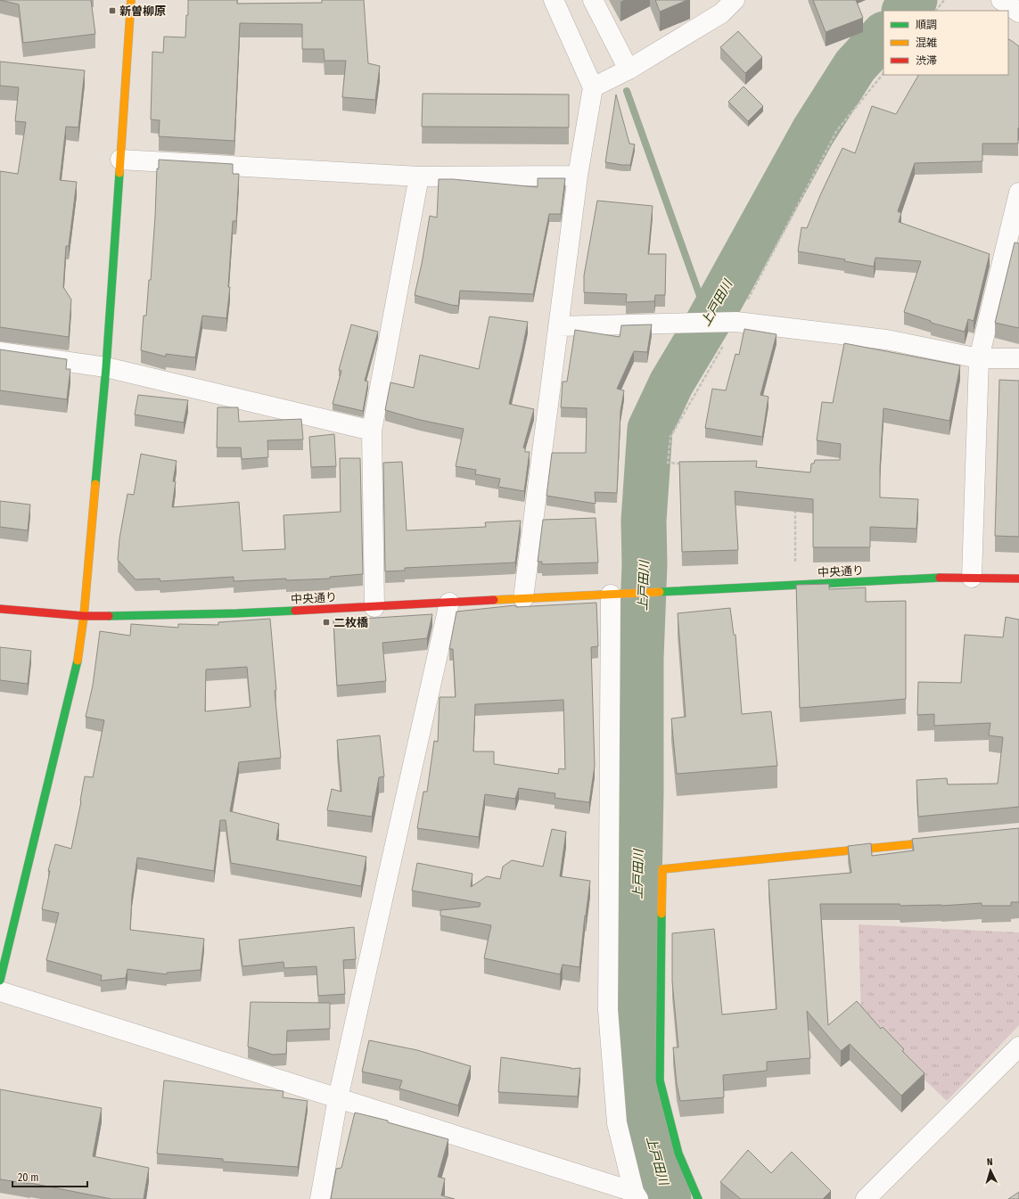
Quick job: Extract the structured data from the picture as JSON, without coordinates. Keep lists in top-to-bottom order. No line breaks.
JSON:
{"streets":{"street":["中央通り"]},"water":["上戸田川"],"places":{"transit":["新曽柳原","二枚橋"]},"legend":["順調","混雑","渋滞"],"scale_bar":"20 m","north":"top"}
